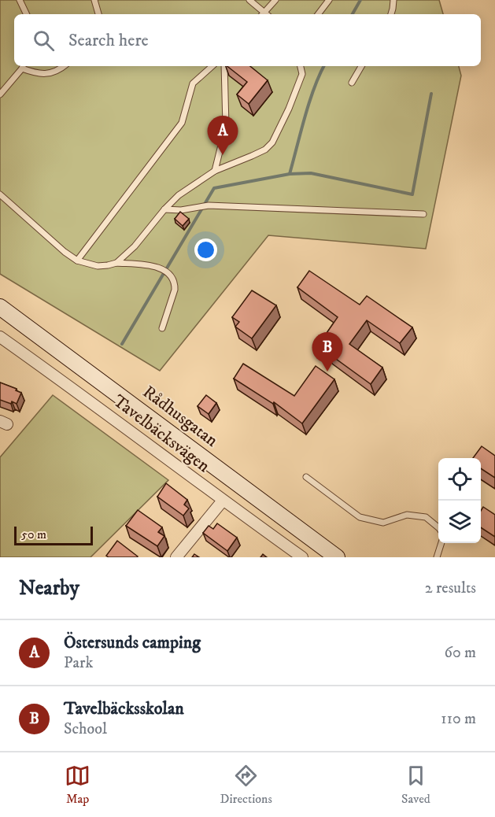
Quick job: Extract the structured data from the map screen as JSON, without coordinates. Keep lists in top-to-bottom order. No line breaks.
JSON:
{"streets":{"main road":["Rådhusgatan"],"street":["Tavelbäcksvägen"]},"scale_bar":"50 m","page":{"search":"Search here","pins":["A","B"],"scale":"50 m","heading":["Nearby","2 results"],"list":[{"mark":"A","name":"Östersunds camping","note":"Park","value":"60 m"},{"mark":"B","name":"Tavelbäcksskolan","note":"School","value":"110 m"}],"nav":["Map","Directions","Saved"]}}
